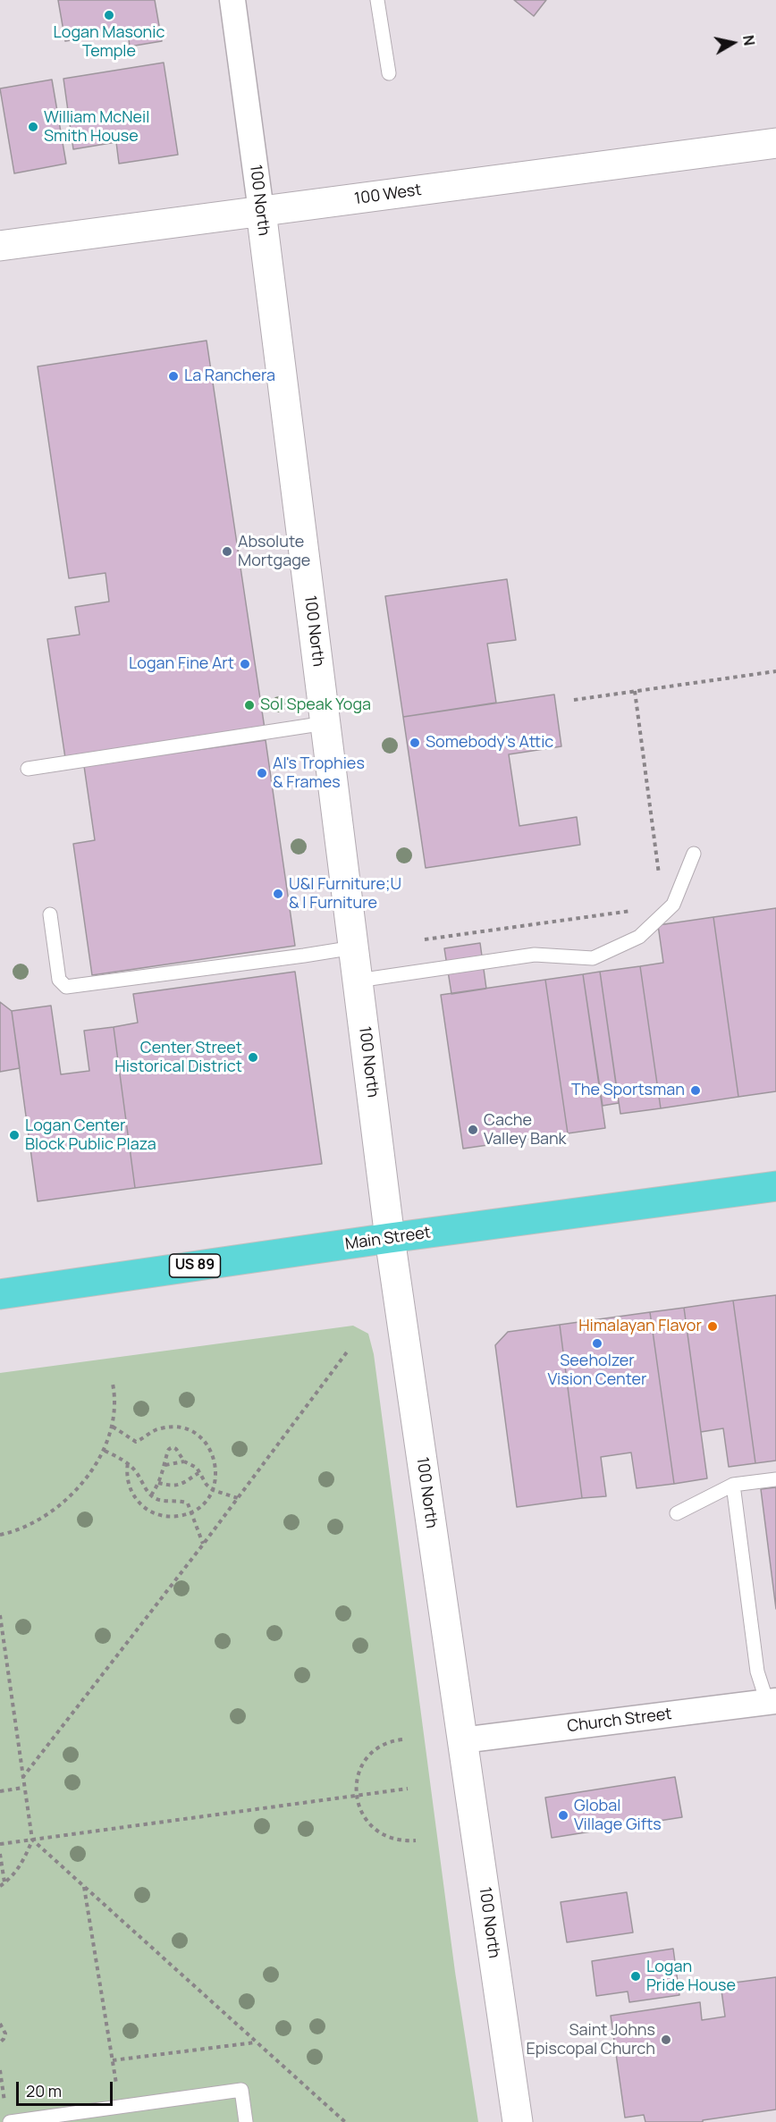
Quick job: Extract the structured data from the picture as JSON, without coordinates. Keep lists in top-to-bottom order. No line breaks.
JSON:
{"streets":{"highway":["Main Street","US 89"],"street":["100 West","100 North","Church Street"]},"crossings":[["100 West","100 North"],["100 North","Main Street"],["100 North","Church Street"]],"places":["Logan Masonic Temple","William McNeil Smith House","La Ranchera","Absolute Mortgage","Logan Fine Art","Sol Speak Yoga","Somebody's Attic","Al's Trophies & Frames","U&I Furniture;U & I Furniture","Center Street Historical District","The Sportsman","Cache Valley Bank","Logan Center Block Public Plaza","Himalayan Flavor","Seeholzer Vision Center","Global Village Gifts","Logan Pride House","Saint Johns Episcopal Church"],"scale_bar":"20 m","north":"right"}
